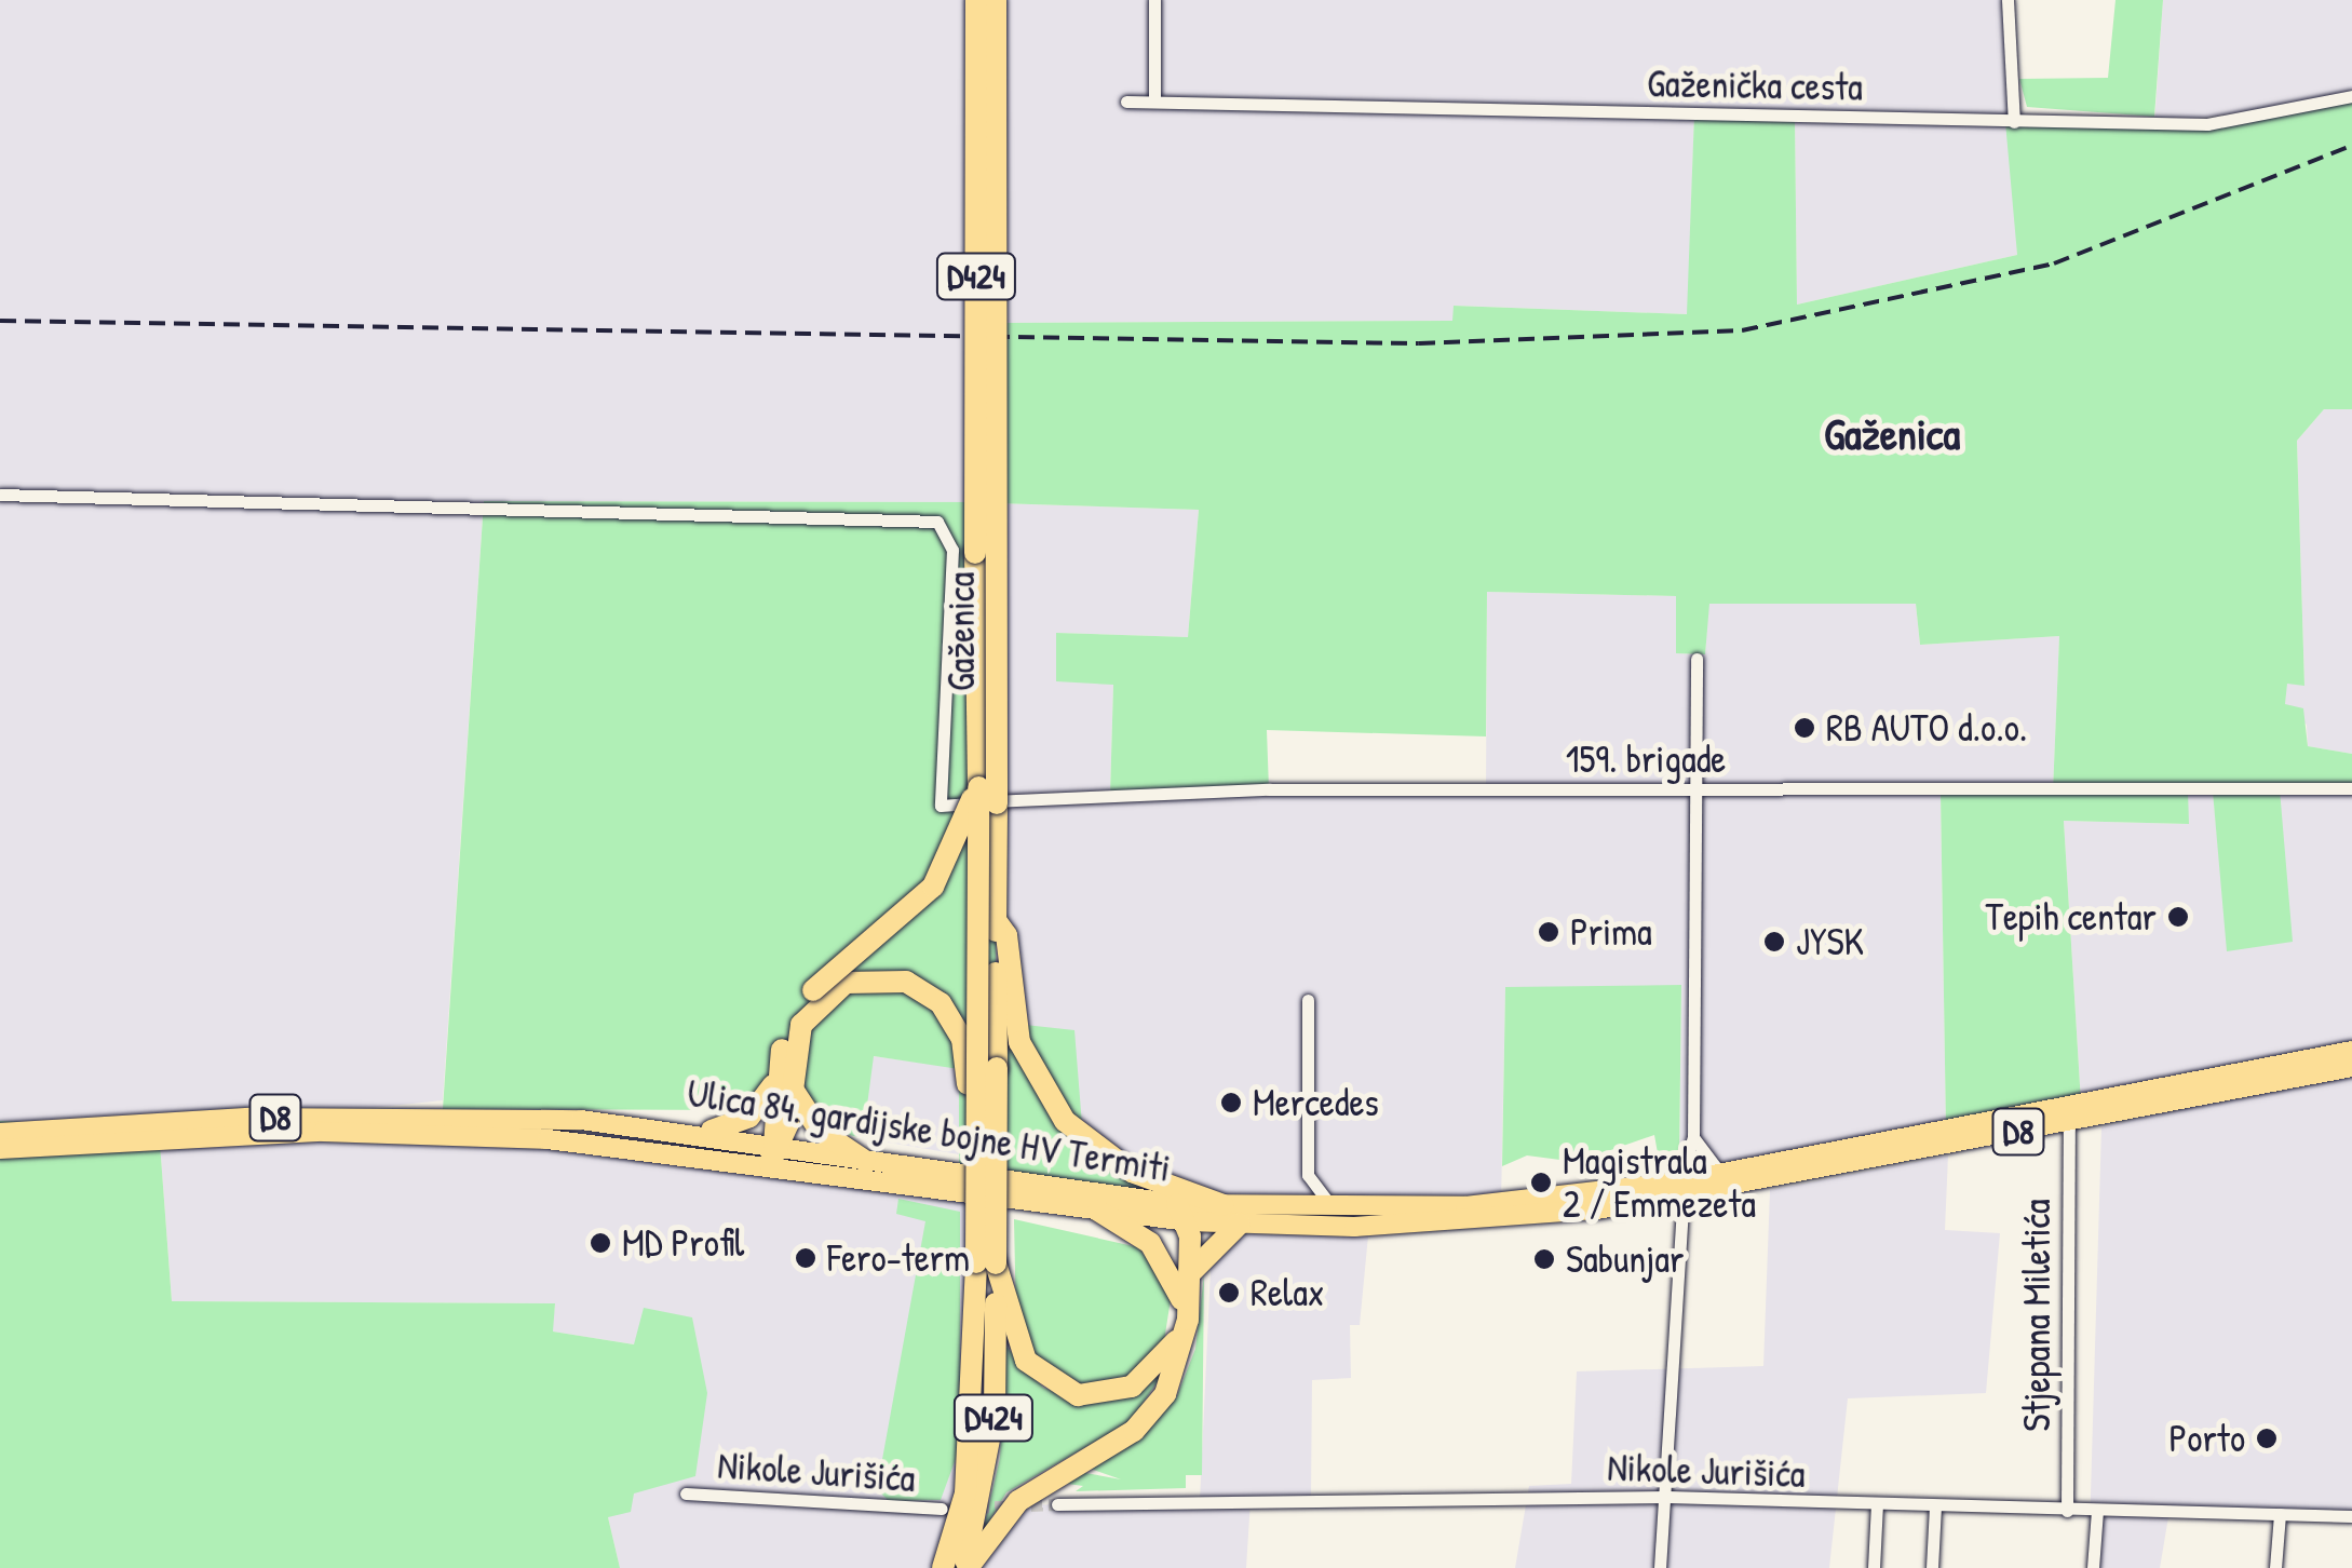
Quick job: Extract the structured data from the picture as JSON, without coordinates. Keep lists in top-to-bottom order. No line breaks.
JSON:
{"streets":{"highway":["D424","Gaženica"],"main road":["D8","Ulica 84. gardijske bojne HV Termiti"],"street":["Gaženička cesta","159. brigade","Stjepana Miletića","Nikole Jurišića"]},"crossings":[["D424","Gaženica"],["Ulica 84. gardijske bojne HV Termiti","Stjepana Miletića"],["Stjepana Miletića","Nikole Jurišića"]],"districts":["Gaženica"],"places":["RB AUTO d.o.o.","Tepih centar","Prima","JYSK","Mercedes","Magistrala 2 / Emmezeta","MD Profil","Fero-term","Sabunjar","Relax","Porto"]}
